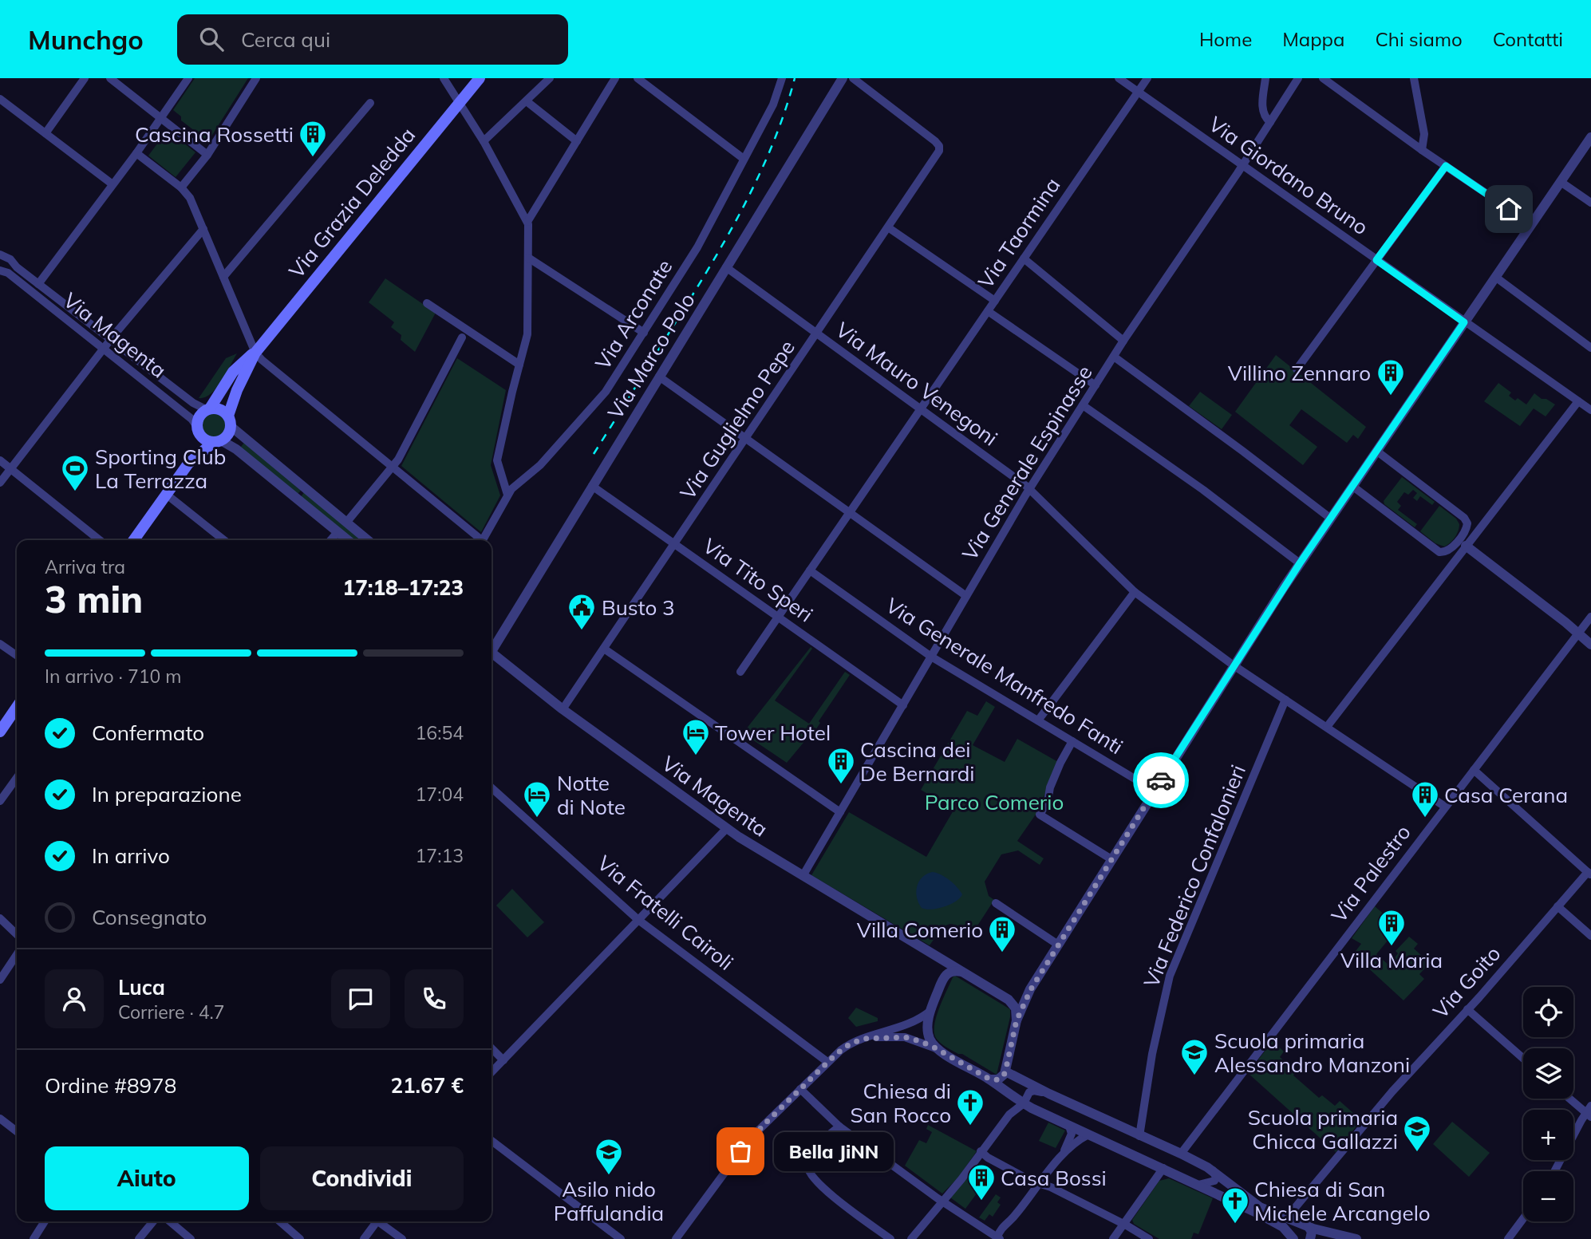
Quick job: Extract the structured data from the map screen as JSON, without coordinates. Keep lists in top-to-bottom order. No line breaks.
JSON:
{"streets":{"main road":["Via Grazia Deledda"],"street":["Via Giordano Bruno","Via Taormina","Via Arconate","Via Magenta","Via Marco Polo","Via Mauro Venegoni","Via Guglielmo Pepe","Via Generale Espinasse","Via Tito Speri","Via Generale Manfredo Fanti","Via Palestro","Via Federico Confalonieri","Via Fratelli Cairoli","Via Goito"]},"crossings":[["Via Giordano Bruno","Via Taormina"],["Via Giordano Bruno","Via Generale Espinasse"],["Via Grazia Deledda","Via Magenta"],["Via Taormina","Via Mauro Venegoni"],["Via Taormina","Via Tito Speri"],["Via Taormina","Via Generale Manfredo Fanti"],["Via Magenta","Via Guglielmo Pepe"],["Via Magenta","Via Generale Espinasse"],["Via Marco Polo","Via Mauro Venegoni"],["Via Marco Polo","Via Tito Speri"],["Via Mauro Venegoni","Via Guglielmo Pepe"],["Via Mauro Venegoni","Via Generale Espinasse"],["Via Mauro Venegoni","Via Palestro"],["Via Mauro Venegoni","Via Federico Confalonieri"],["Via Guglielmo Pepe","Via Tito Speri"],["Via Generale Espinasse","Via Tito Speri"],["Via Generale Espinasse","Via Generale Manfredo Fanti"]],"parks":["Parco Comerio"],"places":{"building":["Cascina Rossetti","Villino Zennaro","Cascina dei De Bernardi","Casa Cerana","Villa Maria","Villa Comerio","Casa Bossi"],"sports":["Sporting Club La Terrazza"],"public building":["Busto 3"],"hotel":["Tower Hotel","Notte di Note"],"school or university":["Scuola primaria Alessandro Manzoni","Scuola primaria Chicca Gallazzi","Asilo nido Paffulandia"],"church":["Chiesa di San Rocco","Chiesa di San Michele Arcangelo"],"other":["Bella JiNN"]},"page":{"header":"Munchgo","search":"Cerca qui","nav":["Home","Mappa","Chi siamo","Contatti"],"heading":["3 min","Arriva tra","17:18–17:23"],"panel":["Luca","Corriere · 4.7","Ordine #8978","21.67 €"],"bar":"In arrivo · 710 m","list":[["Confermato","16:54"],["In preparazione","17:04"],["In arrivo","17:13"],"Consegnato"],"map_buttons":["+","−"],"bubble":"Bella JiNN","buttons":["Aiuto","Condividi"]}}
